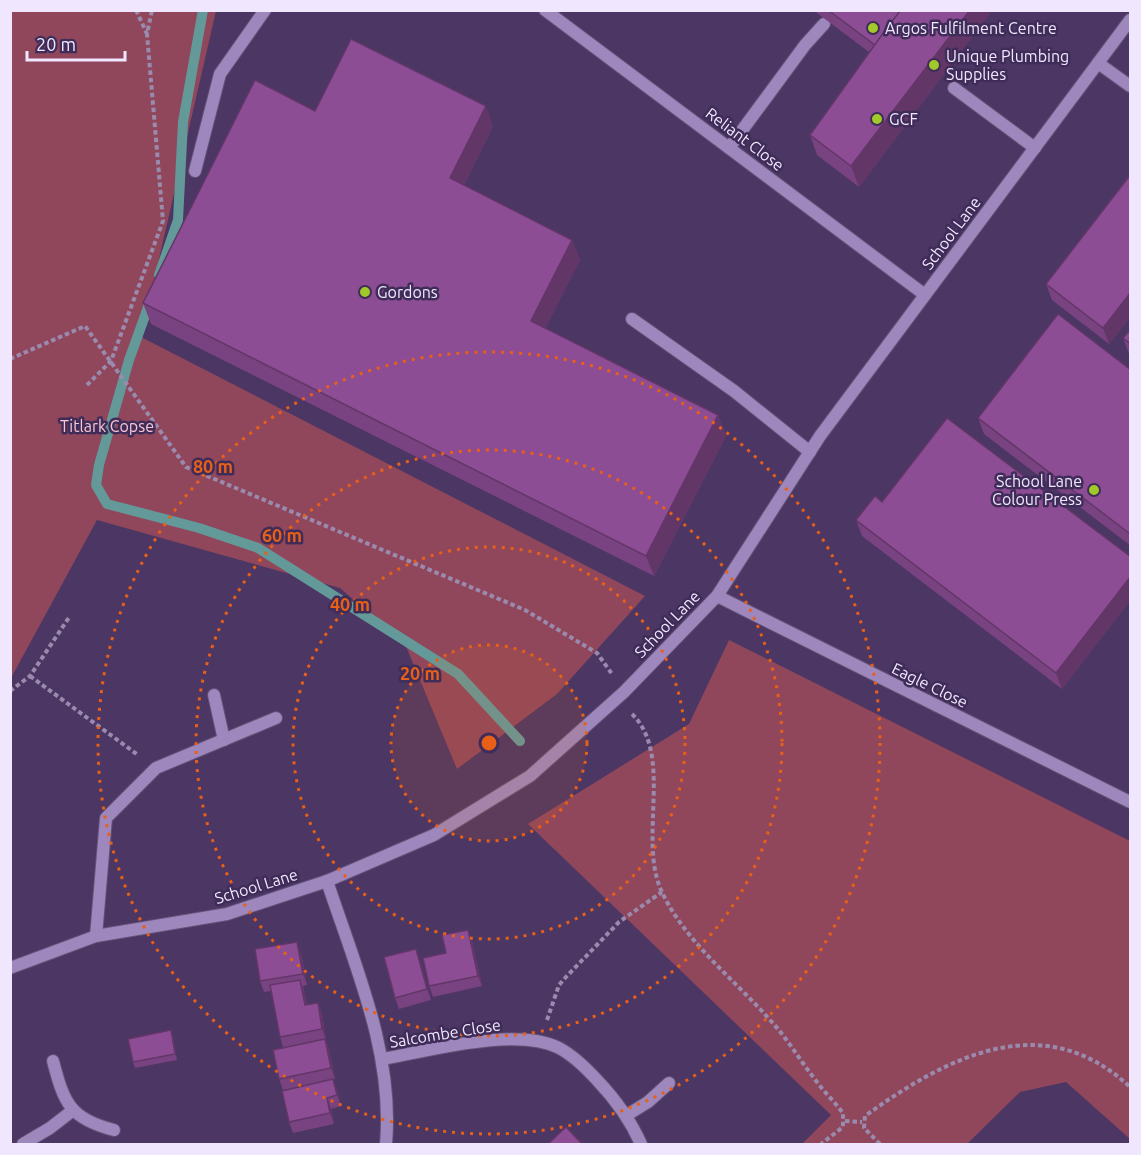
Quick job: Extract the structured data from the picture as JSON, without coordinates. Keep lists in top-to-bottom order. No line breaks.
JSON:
{"streets":{"street":["Reliant Close","School Lane","Eagle Close","Salcombe Close"]},"crossings":[["Reliant Close","School Lane"],["School Lane","Eagle Close"],["School Lane","Salcombe Close"]],"parks":["Titlark Copse"],"places":["Argos Fulfilment Centre","Unique Plumbing Supplies","GCF","Gordons","School Lane Colour Press"],"scale_bar":"20 m","rings":["80 m","60 m","40 m","20 m"]}
